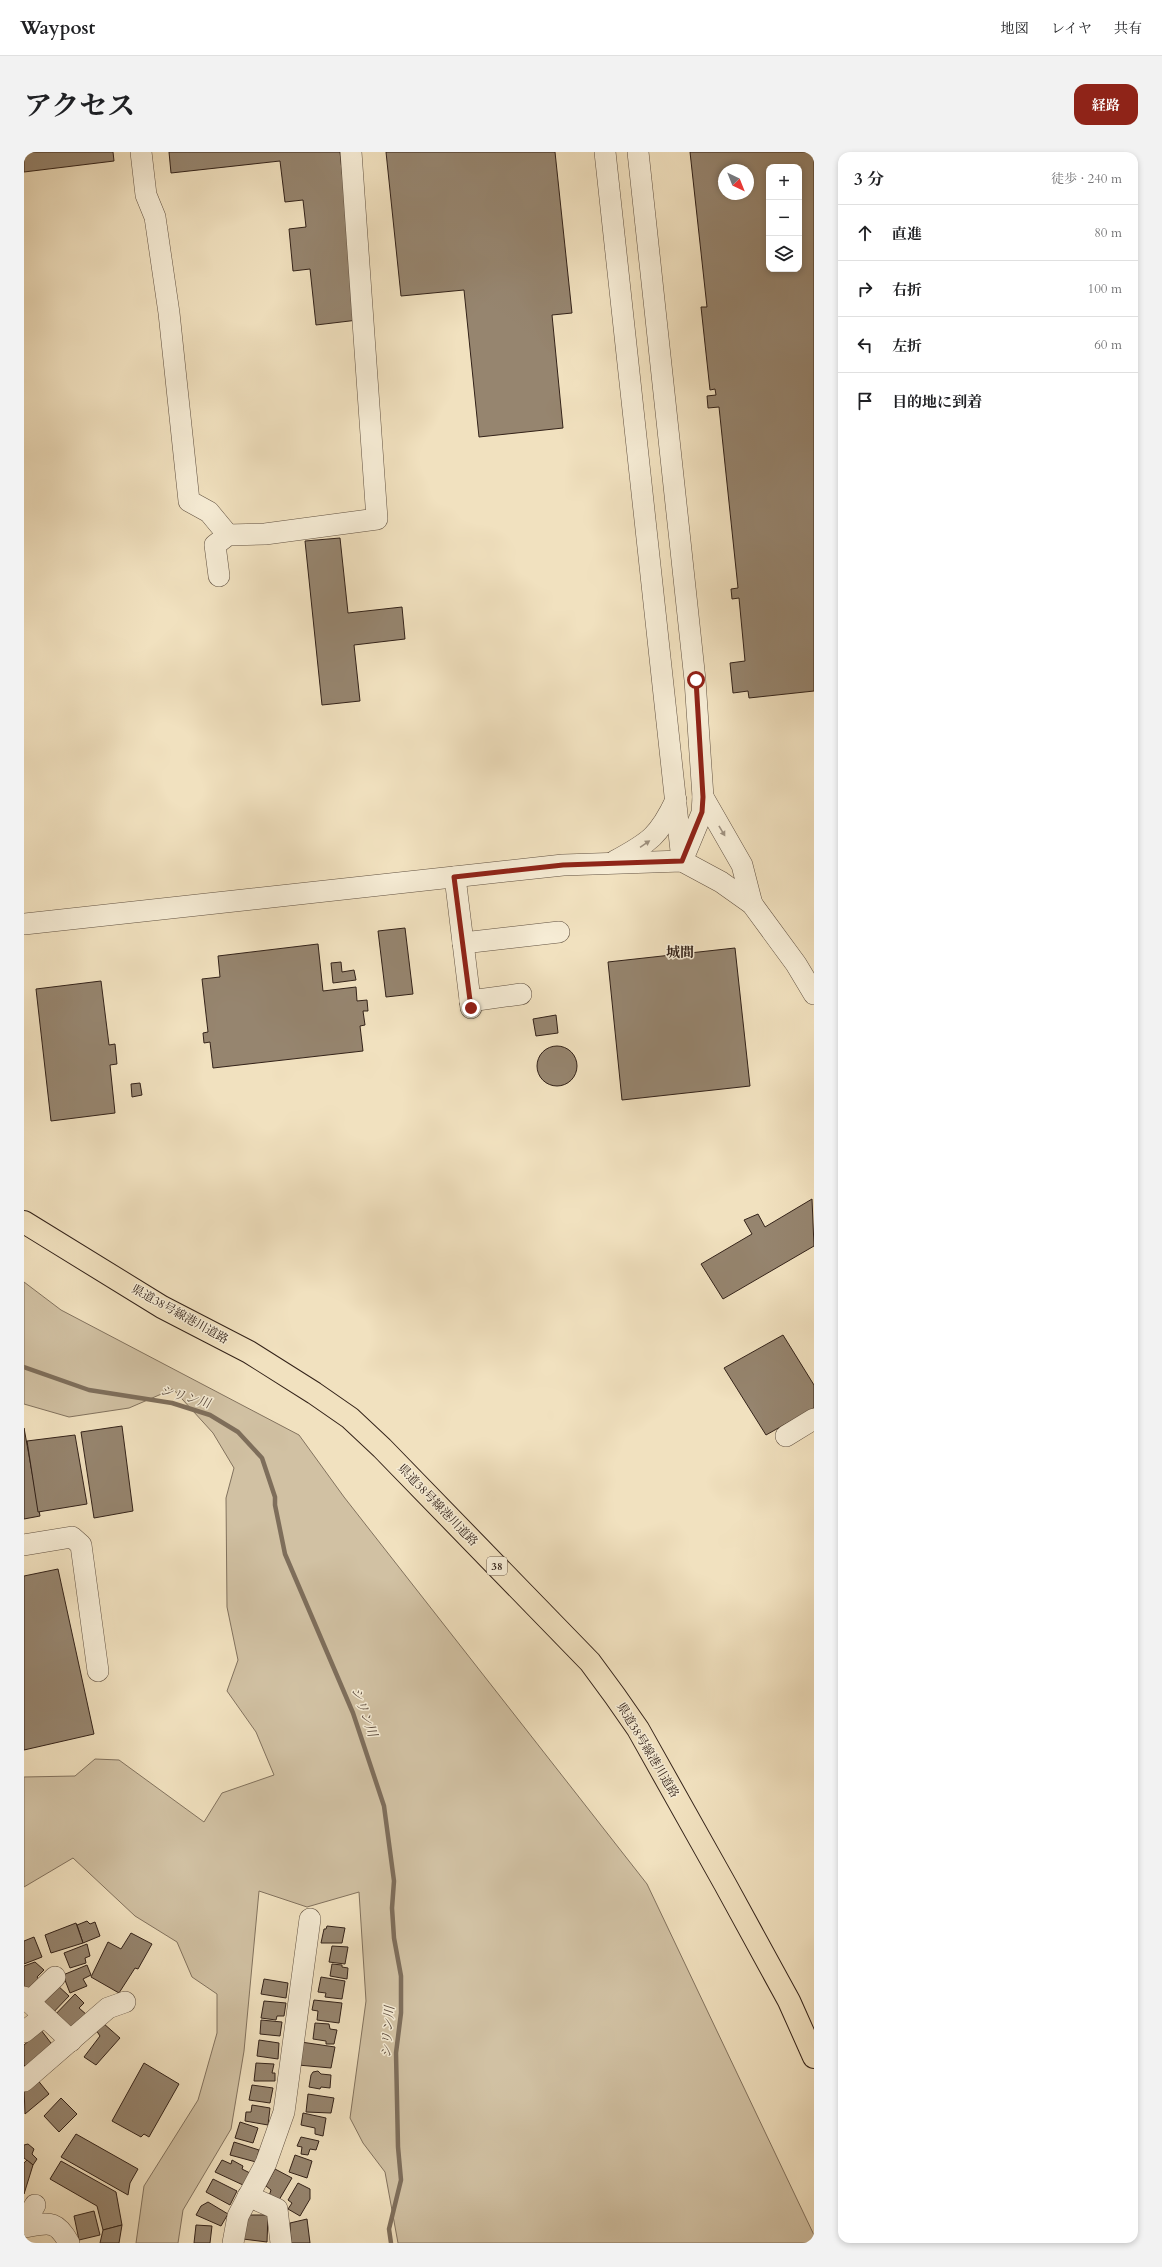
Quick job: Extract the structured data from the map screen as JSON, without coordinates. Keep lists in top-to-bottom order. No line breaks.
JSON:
{"streets":{"main road":["県道38号線港川道路","38"]},"districts":["城間"],"water":["シリン川"],"north":"bottom right","page":{"header":"Waypost","nav":["地図","レイヤ","共有"],"title":"アクセス","buttons":"経路","heading":["3 分","徒歩 · 240 m"],"map_buttons":["+","−"],"list":[["直進","80 m"],["右折","100 m"],["左折","60 m"],"目的地に到着"]}}
